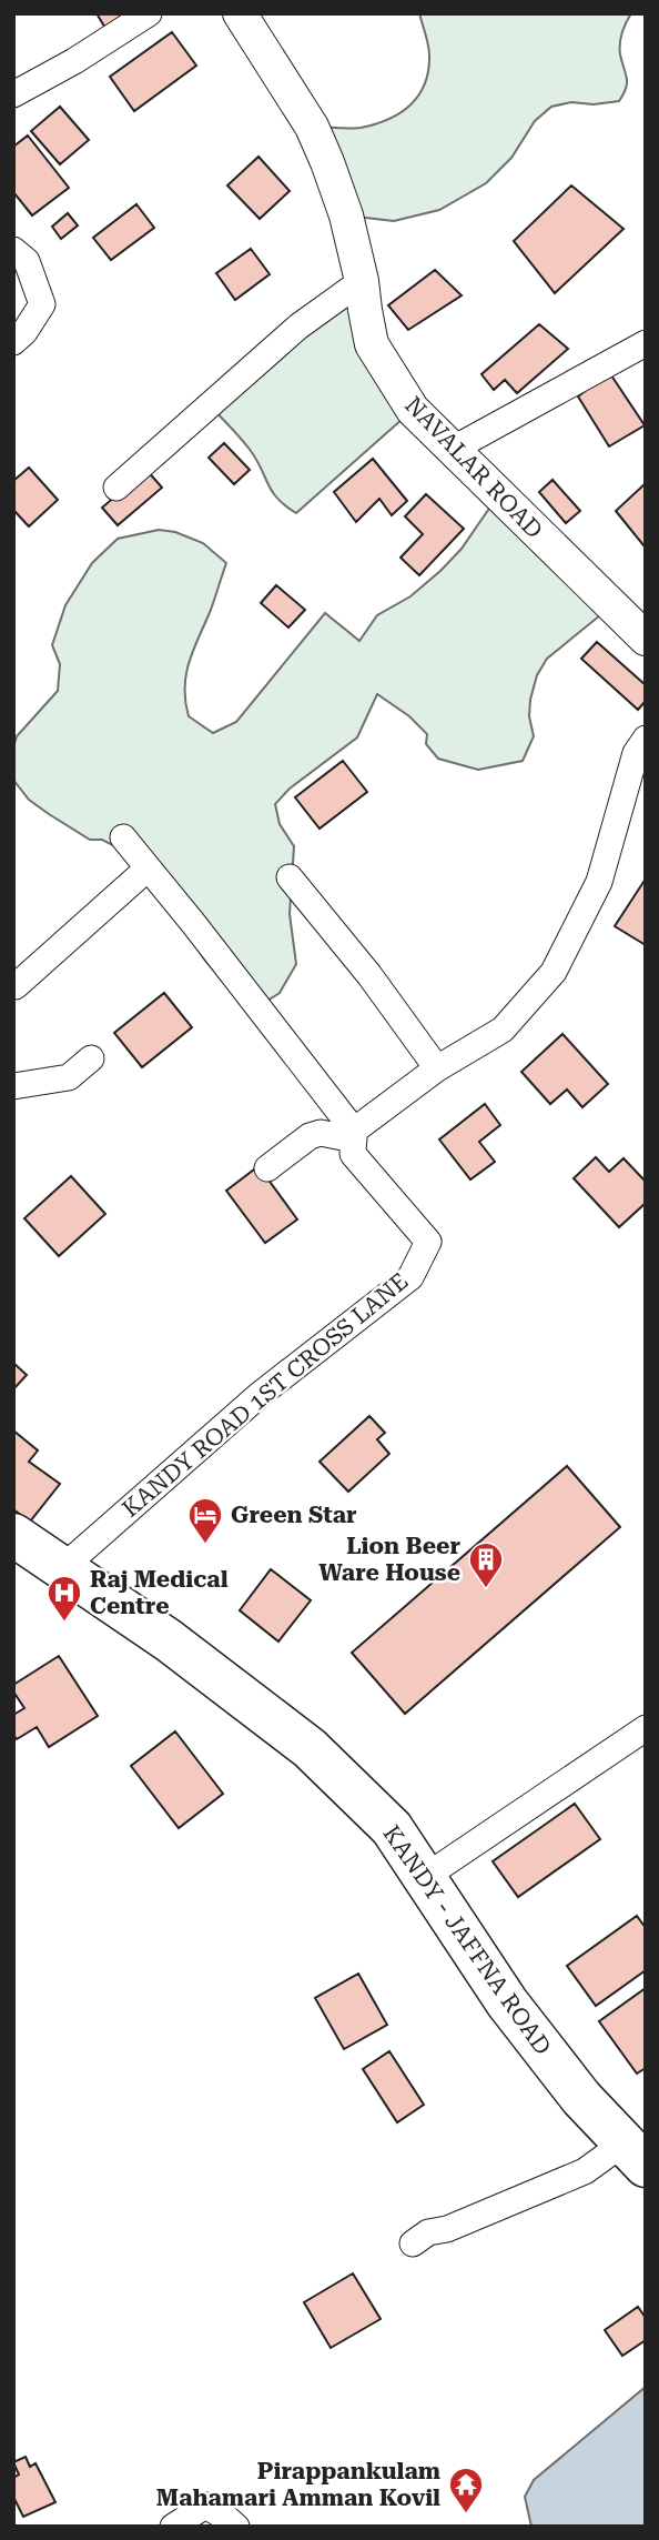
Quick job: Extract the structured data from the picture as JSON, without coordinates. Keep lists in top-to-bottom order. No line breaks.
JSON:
{"streets":{"highway":["KANDY - JAFFNA ROAD"],"street":["NAVALAR ROAD","KANDY ROAD 1ST CROSS LANE"]},"crossings":[["KANDY ROAD 1ST CROSS LANE","KANDY - JAFFNA ROAD"]],"places":{"hotel":["Green Star"],"building":["Lion Beer Ware House"],"hospital":["Raj Medical Centre"],"temple":["Pirappankulam Mahamari Amman Kovil"]}}
